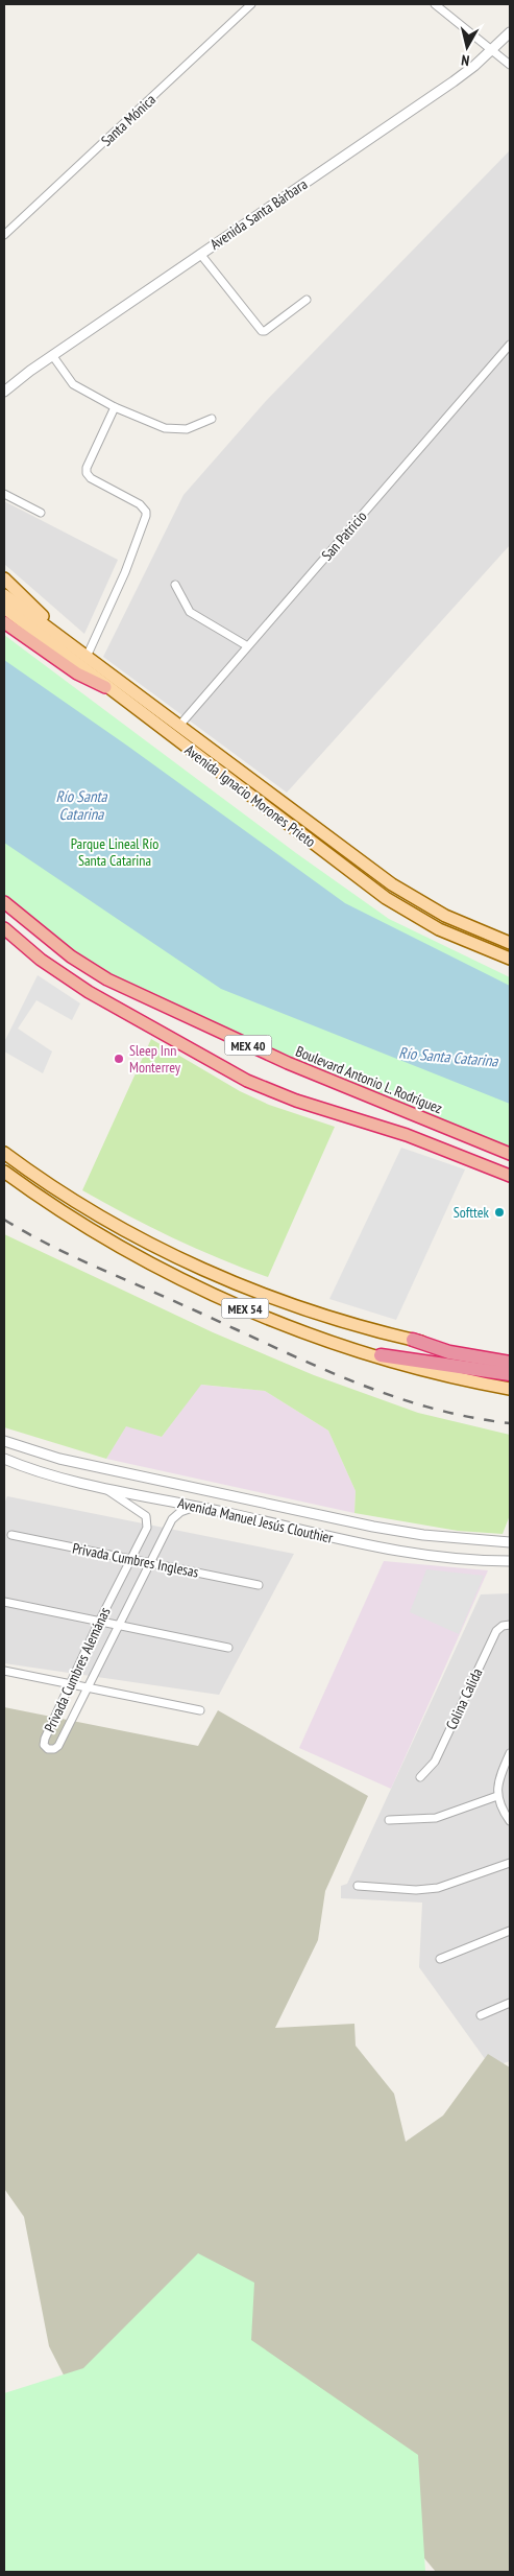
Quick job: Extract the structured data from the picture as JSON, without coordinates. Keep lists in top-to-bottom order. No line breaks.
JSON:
{"streets":{"highway":["MEX 40","Boulevard Antonio L. Rodríguez"],"main road":["Avenida Ignacio Morones Prieto","MEX 54"],"street":["Santa Mónica","Avenida Santa Bárbara","San Patricio","Avenida Manuel Jesús Clouthier","Privada Cumbres Inglesas","Privada Cumbres Alemánas","Colina Calida"]},"crossings":[["San Patricio","Avenida Ignacio Morones Prieto"],["Avenida Manuel Jesús Clouthier","Privada Cumbres Alemánas"],["Privada Cumbres Inglesas","Privada Cumbres Alemánas"]],"water":["Río Santa Catarina"],"parks":["Parque Lineal Río Santa Catarina"],"places":["Sleep Inn Monterrey","Softtek"],"north":"bottom"}
